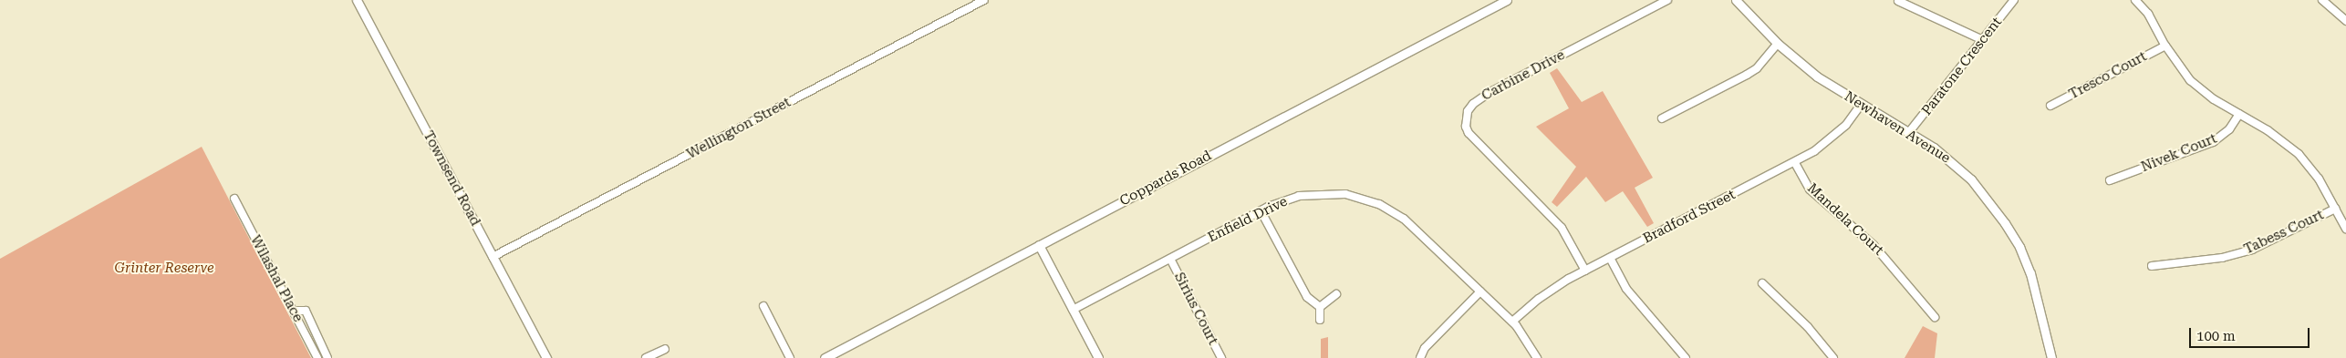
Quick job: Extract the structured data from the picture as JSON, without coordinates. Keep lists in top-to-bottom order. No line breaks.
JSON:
{"streets":{"street":["Paratone Crescent","Carbine Drive","Tresco Court","Newhaven Avenue","Wellington Street","Nivek Court","Townsend Road","Coppards Road","Bradford Street","Enfield Drive","Mandela Court","Tabess Court","Wilashal Place","Sirius Court"]},"crossings":[["Paratone Crescent","Newhaven Avenue"],["Carbine Drive","Bradford Street"],["Newhaven Avenue","Bradford Street"],["Wellington Street","Townsend Road"],["Bradford Street","Enfield Drive"],["Bradford Street","Mandela Court"],["Enfield Drive","Sirius Court"]],"parks":["Grinter Reserve"],"scale_bar":"100 m"}
